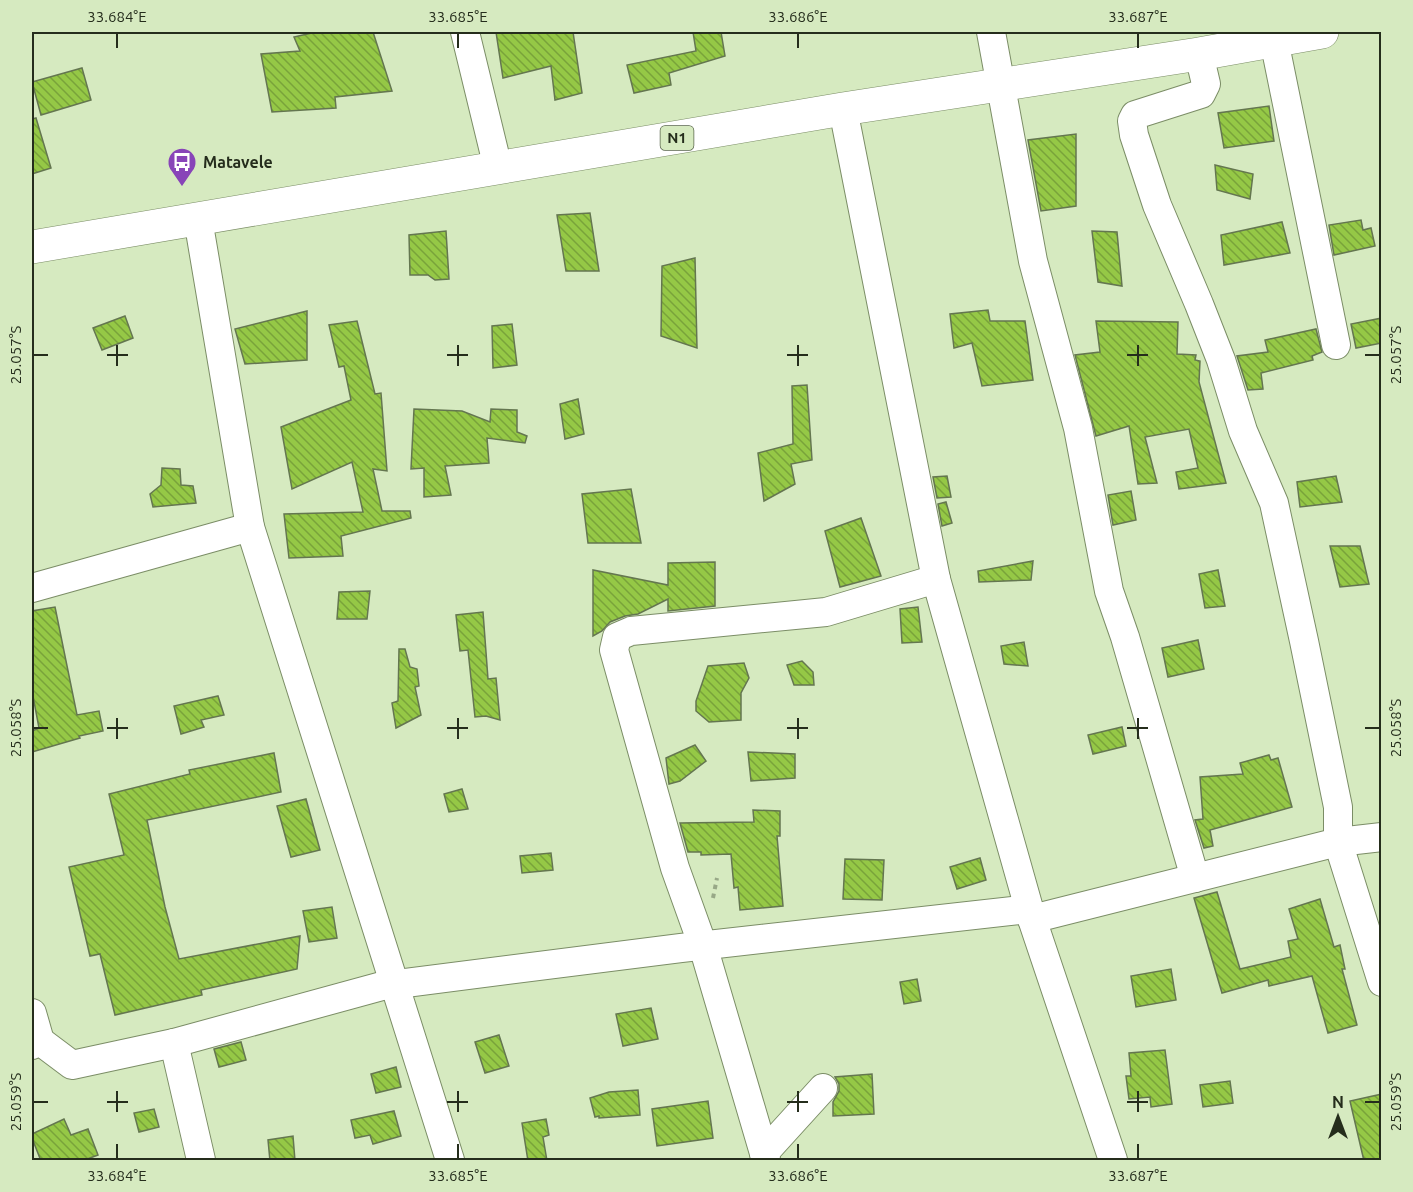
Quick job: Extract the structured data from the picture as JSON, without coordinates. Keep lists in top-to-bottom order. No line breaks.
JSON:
{"streets":{"highway":["N1"]},"places":{"bus stop":["Matavele"]},"north":"top","coordinates":["33.684°E","33.685°E","33.686°E","33.687°E","25.057°S","25.058°S","25.059°S"]}
